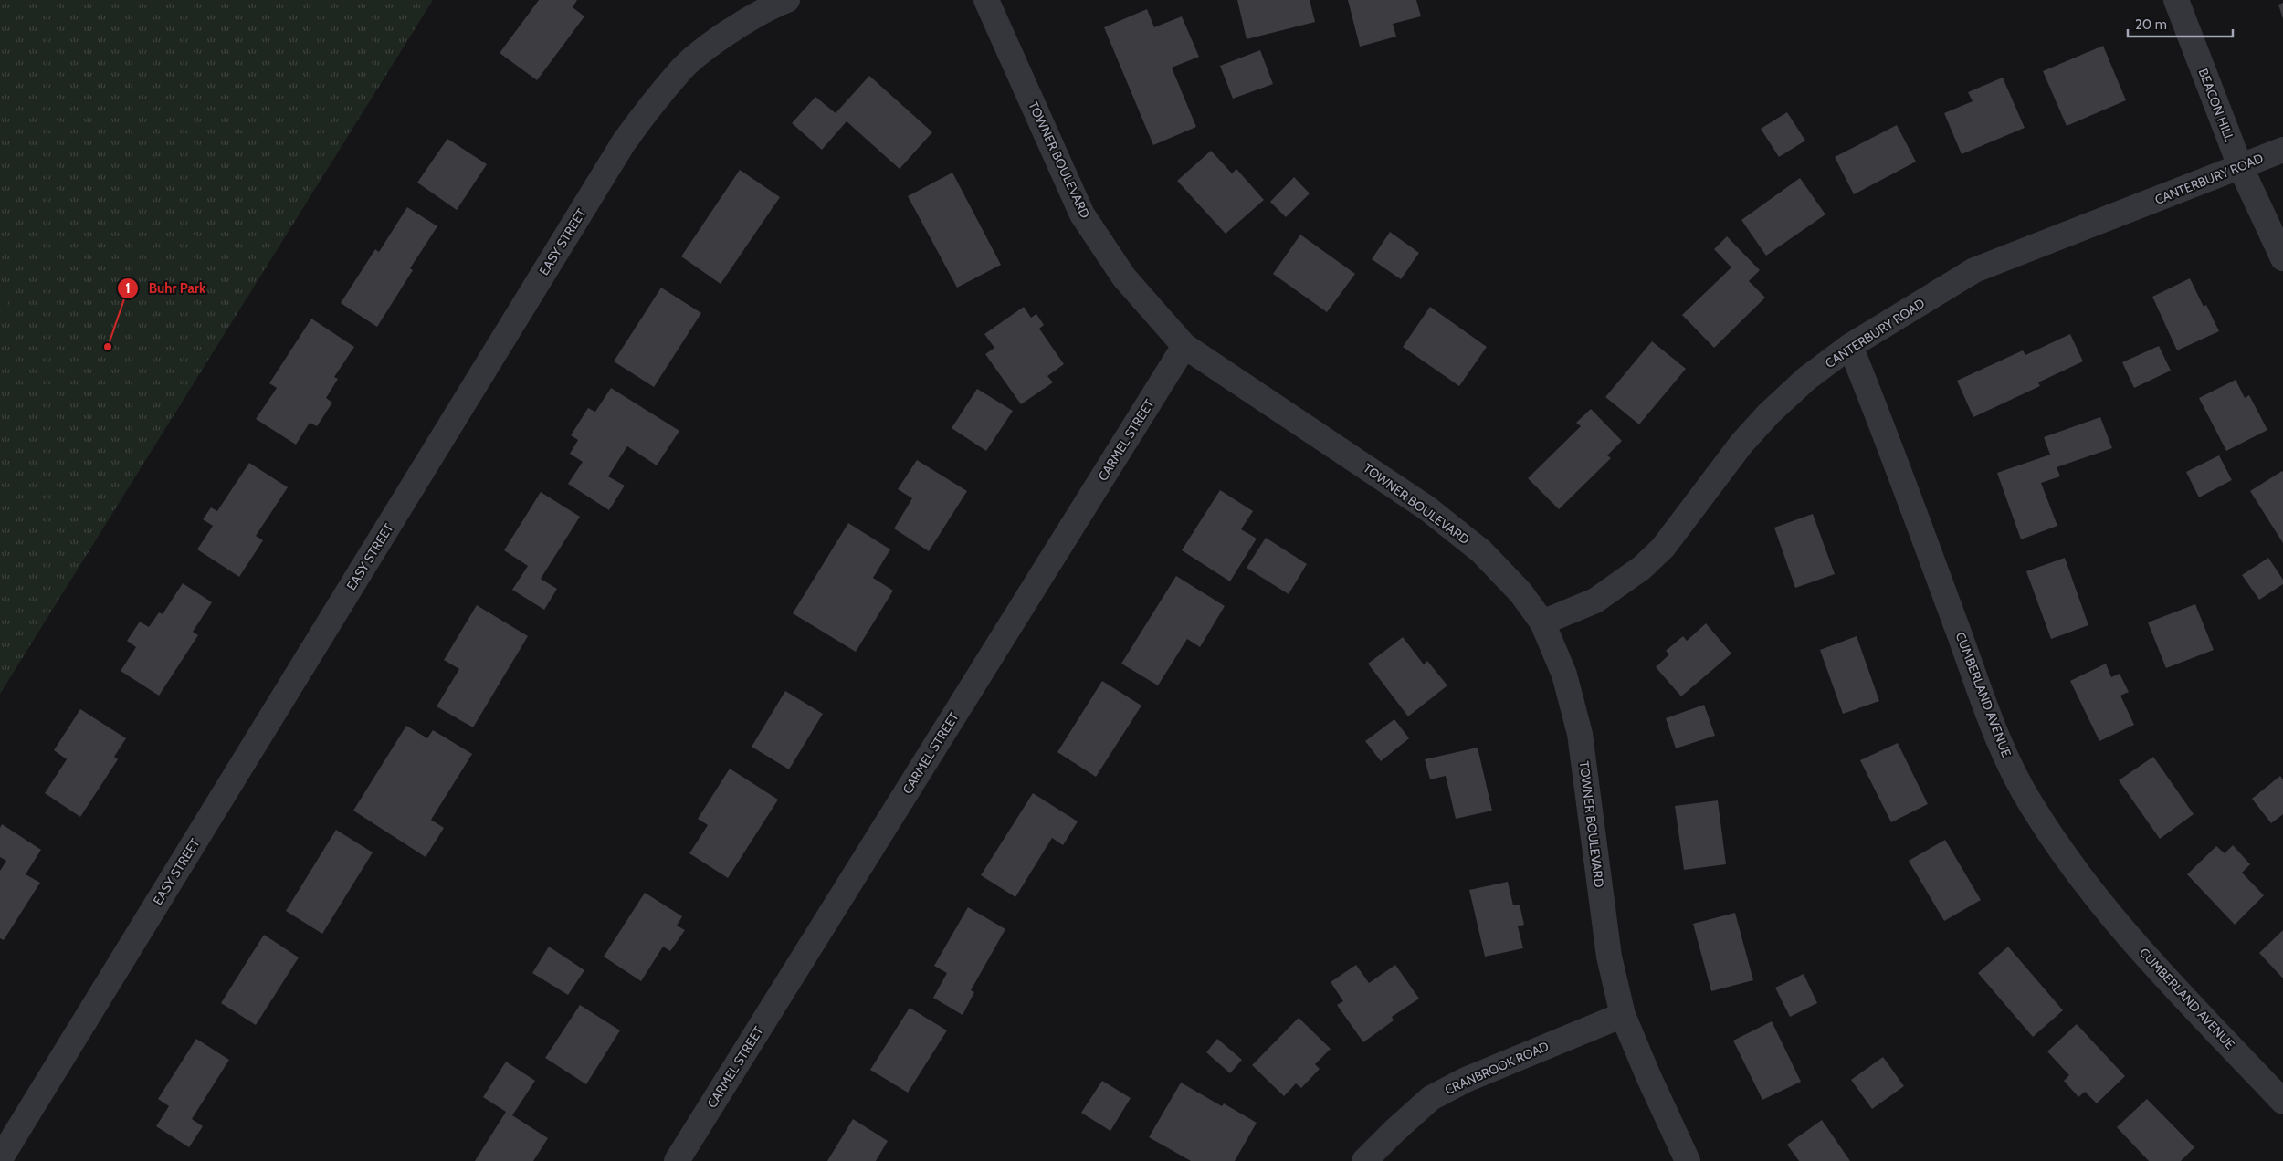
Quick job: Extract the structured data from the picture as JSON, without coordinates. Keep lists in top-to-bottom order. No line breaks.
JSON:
{"streets":{"street":["BEACON HILL","TOWNER BOULEVARD","CANTERBURY ROAD","EASY STREET","CARMEL STREET","CUMBERLAND AVENUE","CRANBROOK ROAD"]},"crossings":[["BEACON HILL","CANTERBURY ROAD"],["TOWNER BOULEVARD","CANTERBURY ROAD"],["TOWNER BOULEVARD","CARMEL STREET"],["TOWNER BOULEVARD","CRANBROOK ROAD"],["CANTERBURY ROAD","CUMBERLAND AVENUE"]],"places":["Buhr Park"],"scale_bar":"20 m"}
